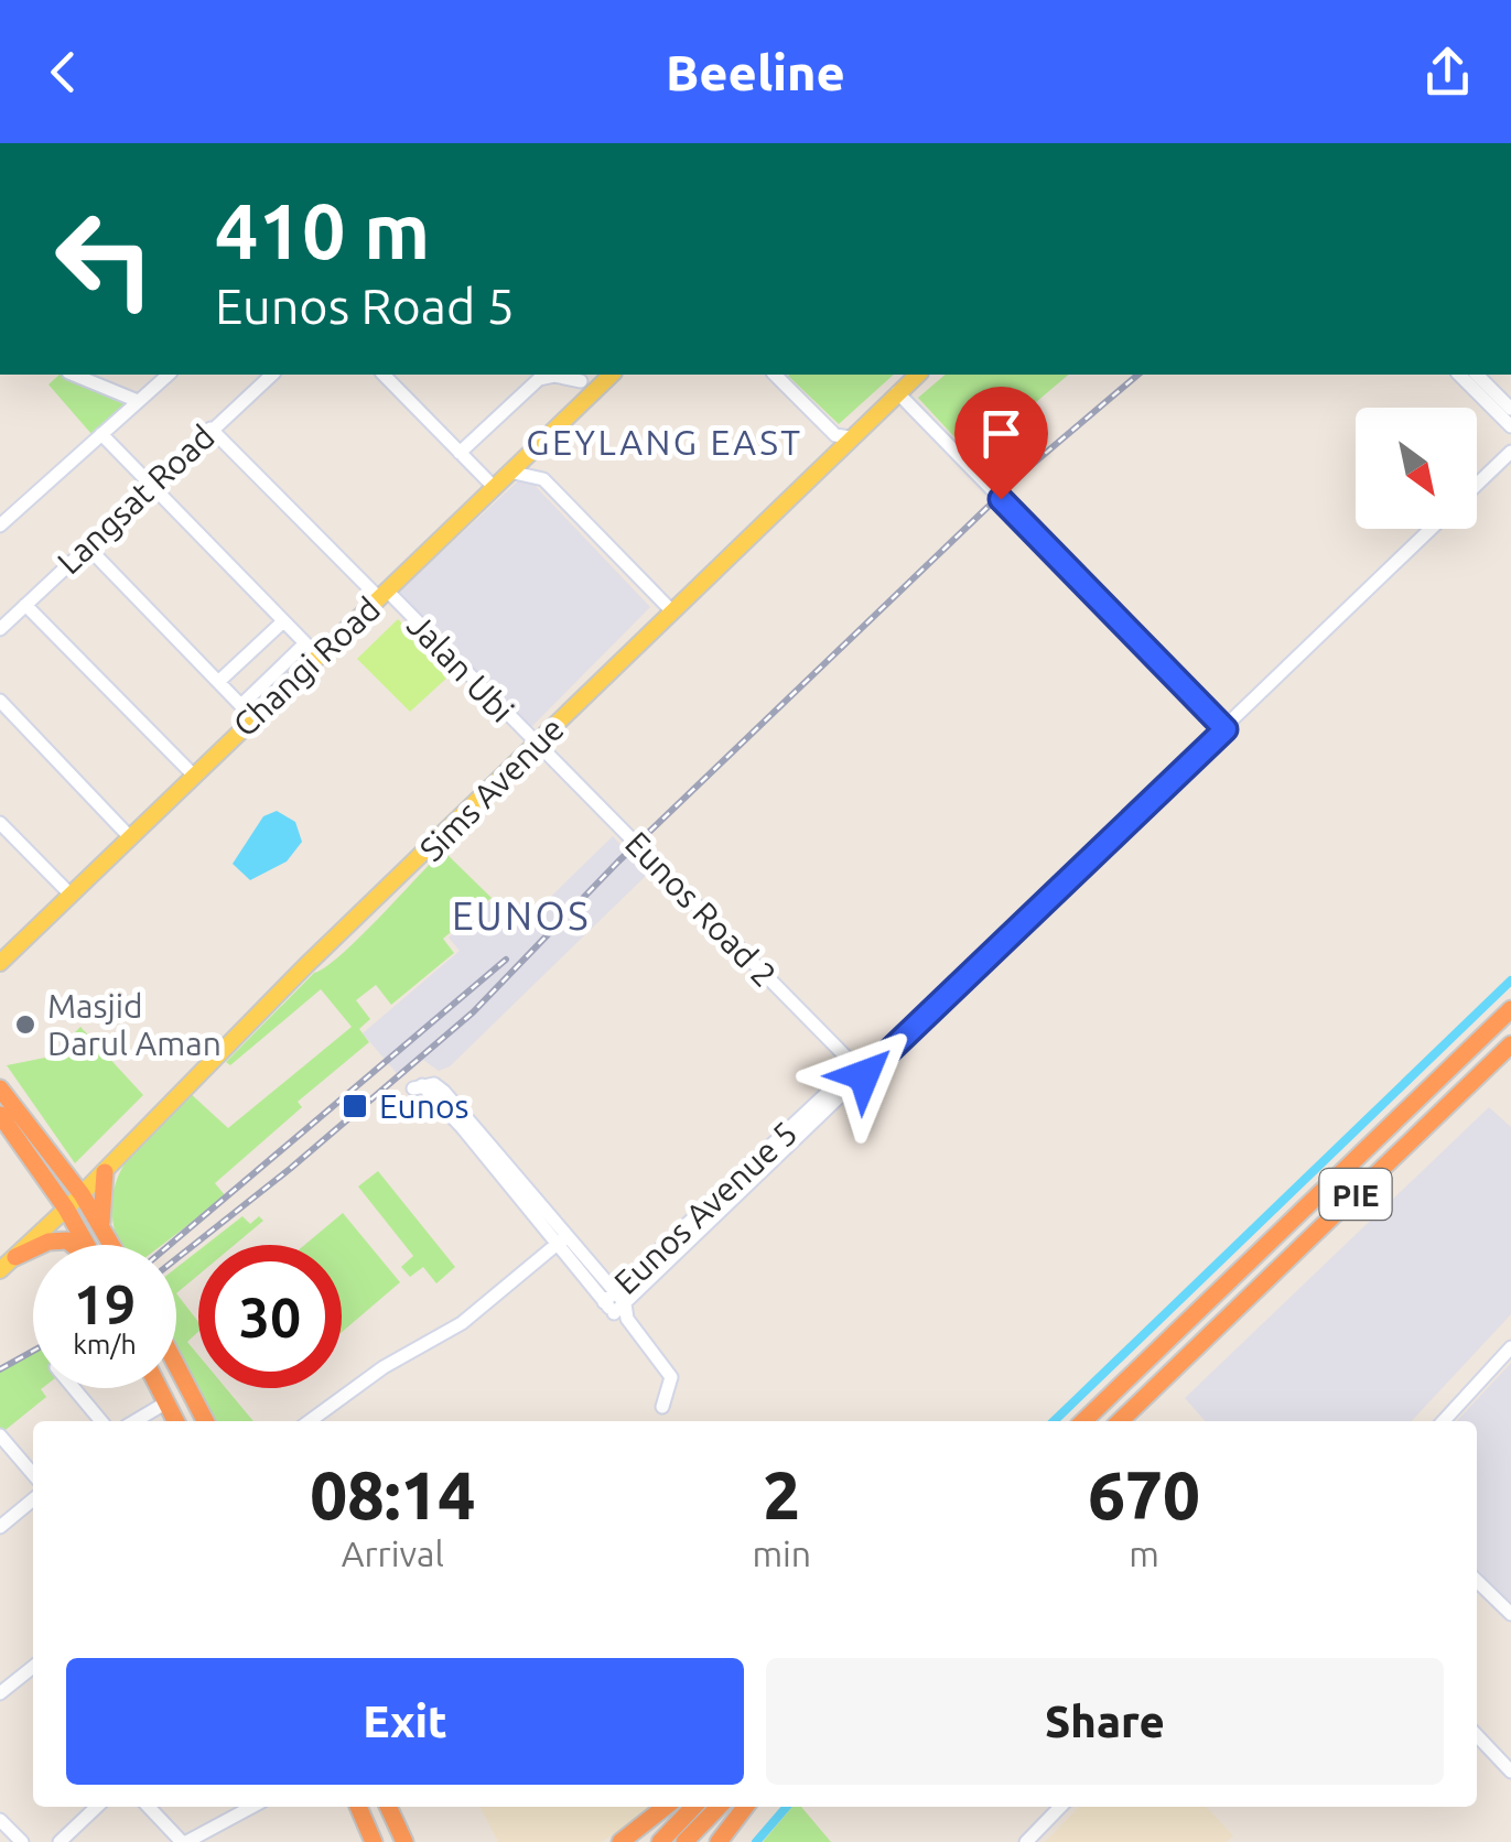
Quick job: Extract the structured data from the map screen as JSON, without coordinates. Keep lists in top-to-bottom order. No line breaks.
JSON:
{"streets":{"highway":["PIE"],"main road":["Changi Road","Sims Avenue"],"street":["Langsat Road","Jalan Ubi","Eunos Road 2","Eunos Avenue 5"]},"crossings":[["Langsat Road","Jalan Ubi"],["Changi Road","Jalan Ubi"],["Jalan Ubi","Sims Avenue"],["Jalan Ubi","Eunos Road 2"],["Sims Avenue","Eunos Road 2"],["Eunos Road 2","Eunos Avenue 5"]],"districts":["GEYLANG EAST","EUNOS"],"places":{"other":["Masjid Darul Aman"],"transit":["Eunos"]},"north":"bottom right","page":{"header":"Beeline","turn":["410 m","Eunos Road 5"],"speed":"19 km/h","limit":"30","eta":["08:14","Arrival","2","min","670","m"],"buttons":["Exit","Share"]}}
